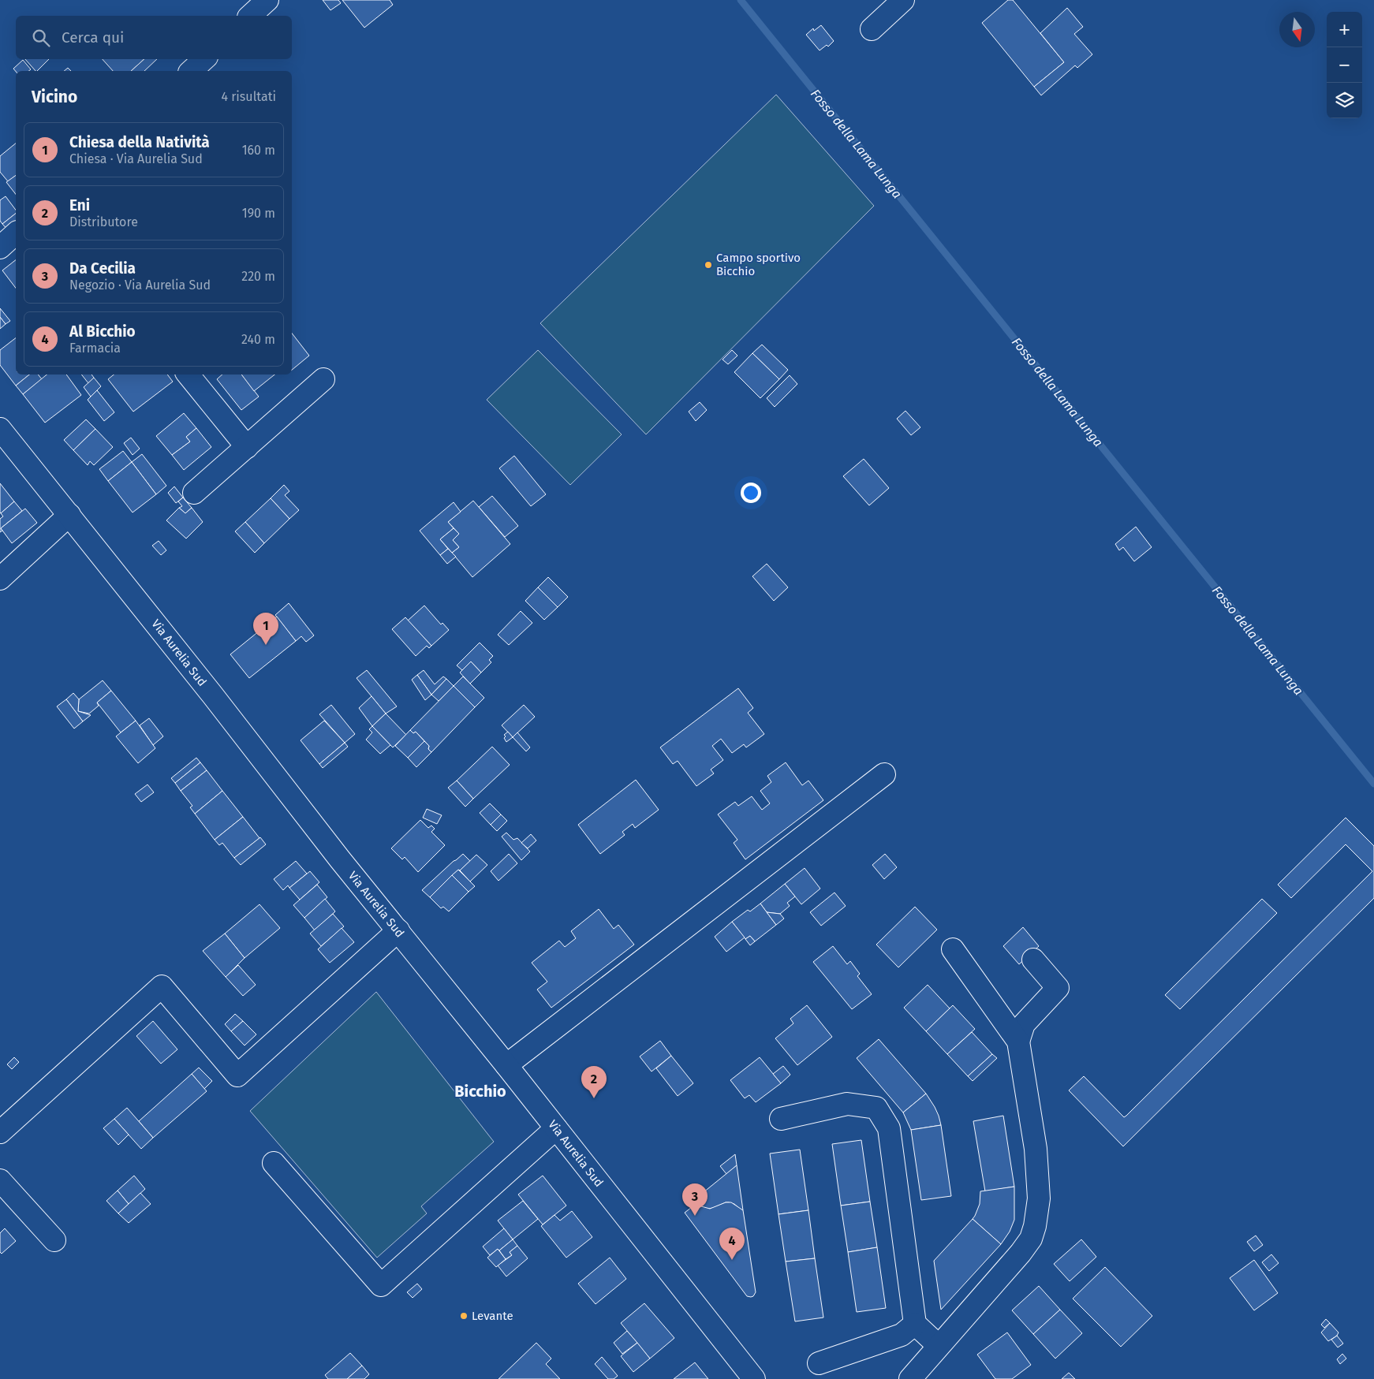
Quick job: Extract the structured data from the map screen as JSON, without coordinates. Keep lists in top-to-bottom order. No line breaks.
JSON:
{"streets":{"street":["Via Aurelia Sud"]},"districts":["Bicchio"],"water":["Fosso della Lama Lunga"],"places":["Campo sportivo Bicchio","Levante"],"north":"bottom","page":{"map_buttons":["+","−"],"search":"Cerca qui","heading":["Vicino","4 risultati"],"list":[{"mark":"1","name":"Chiesa della Natività","note":"Chiesa · Via Aurelia Sud","value":"160 m"},{"mark":"2","name":"Eni","note":"Distributore","value":"190 m"},{"mark":"3","name":"Da Cecilia","note":"Negozio · Via Aurelia Sud","value":"220 m"},{"mark":"4","name":"Al Bicchio","note":"Farmacia","value":"240 m"}],"pins":["1","2","3","4"]}}
